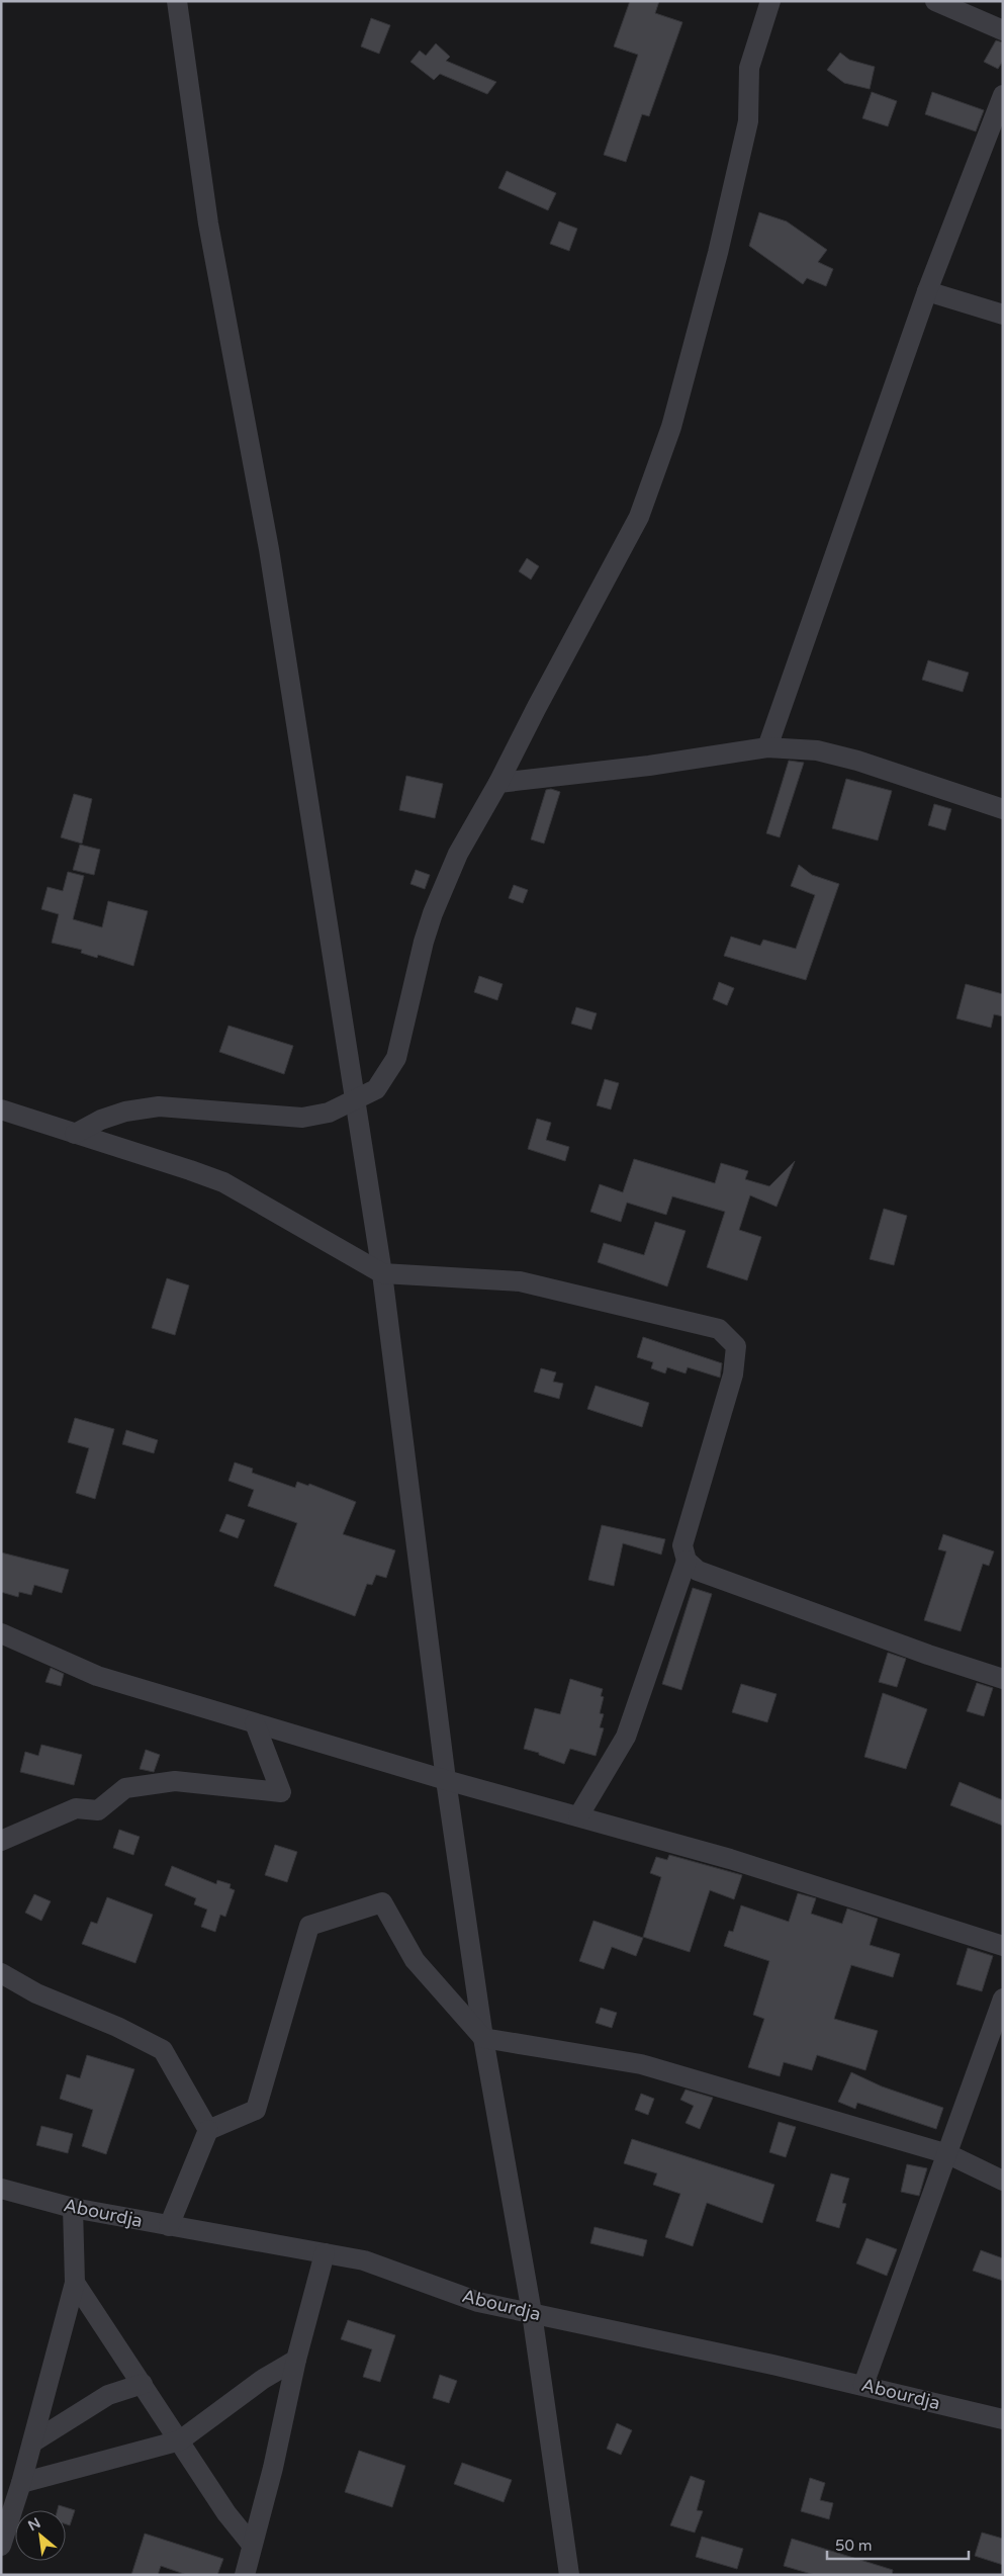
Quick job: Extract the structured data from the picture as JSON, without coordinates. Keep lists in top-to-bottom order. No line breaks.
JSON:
{"streets":{"street":["Abourdja"]},"scale_bar":"50 m","north":"top left"}
